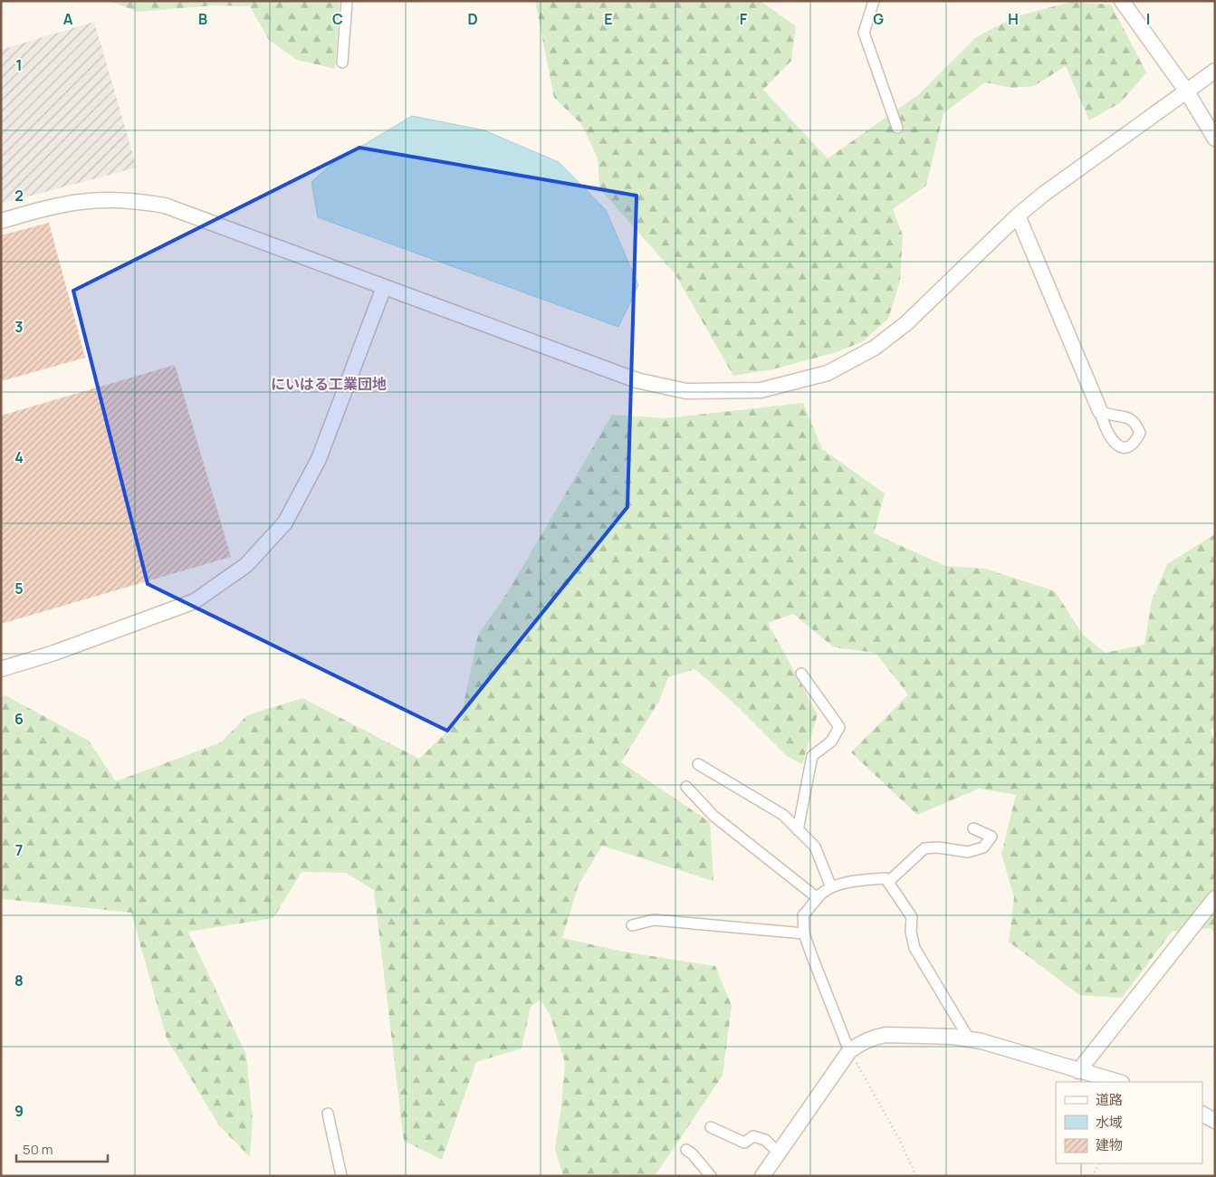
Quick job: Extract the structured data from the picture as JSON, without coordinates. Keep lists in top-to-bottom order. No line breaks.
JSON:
{"districts":["にいはる工業団地"],"legend":["道路","水域","建物"],"scale_bar":"50 m","grid":{"columns":["A","B","C","D","E","F","G","H","I"],"rows":["1","2","3","4","5","6","7","8","9"]}}
